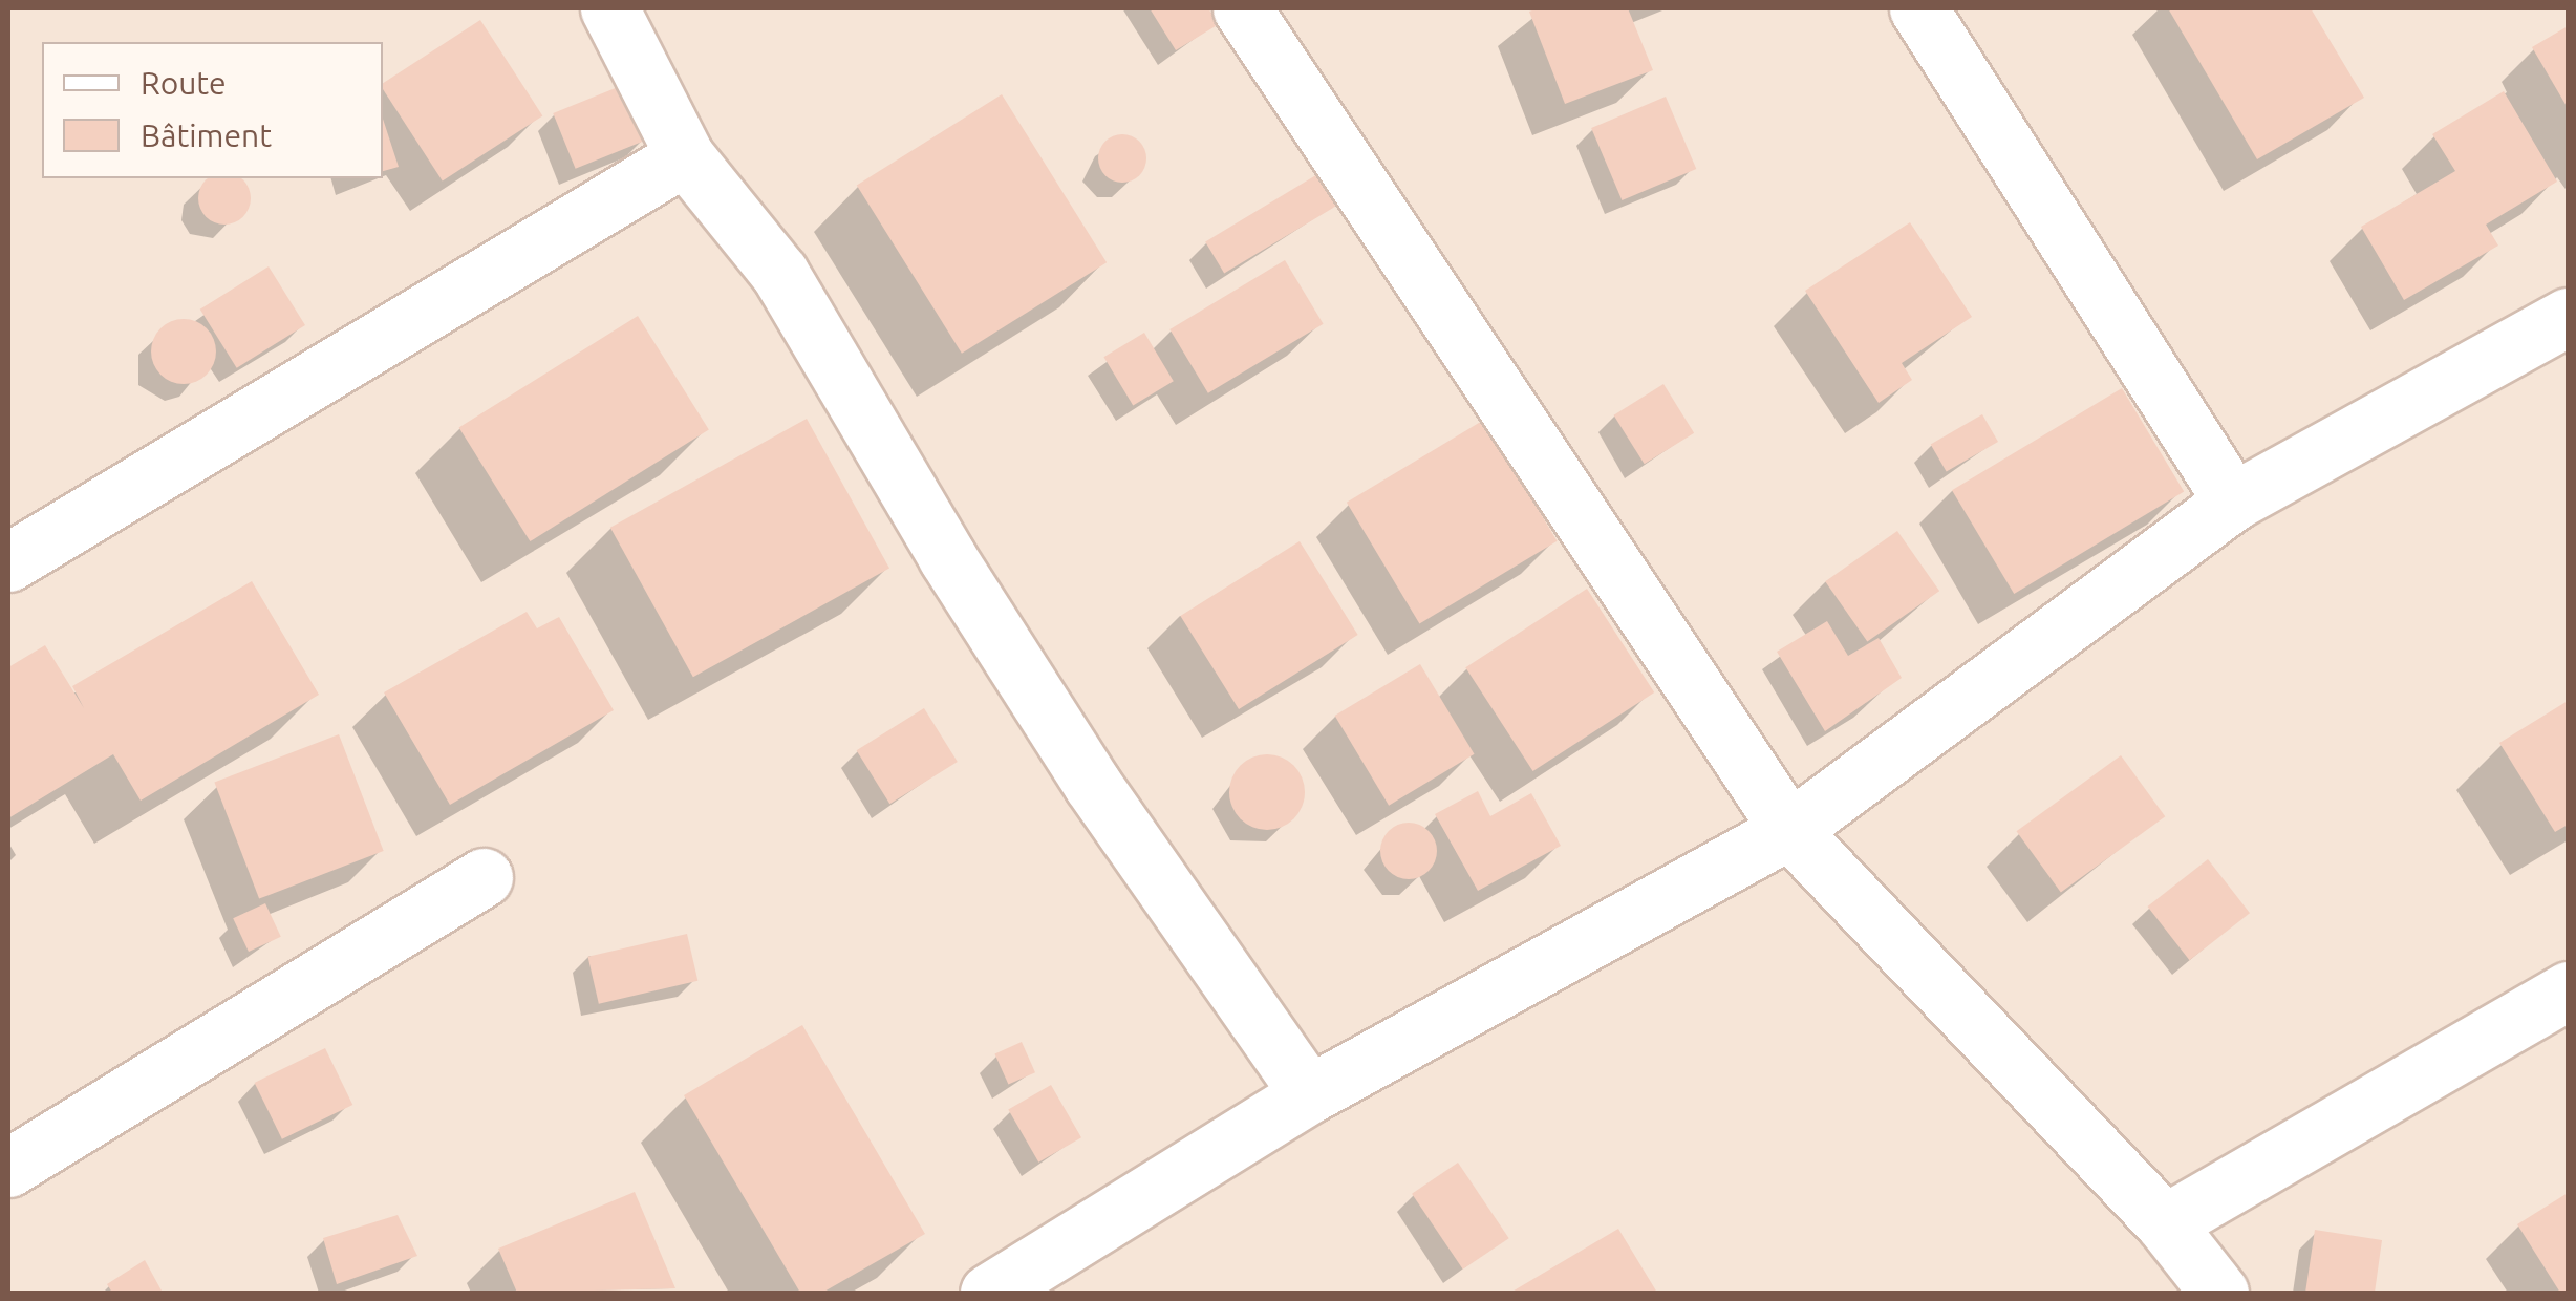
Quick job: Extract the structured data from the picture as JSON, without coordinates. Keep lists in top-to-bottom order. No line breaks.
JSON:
{"legend":["Route","Bâtiment"]}
